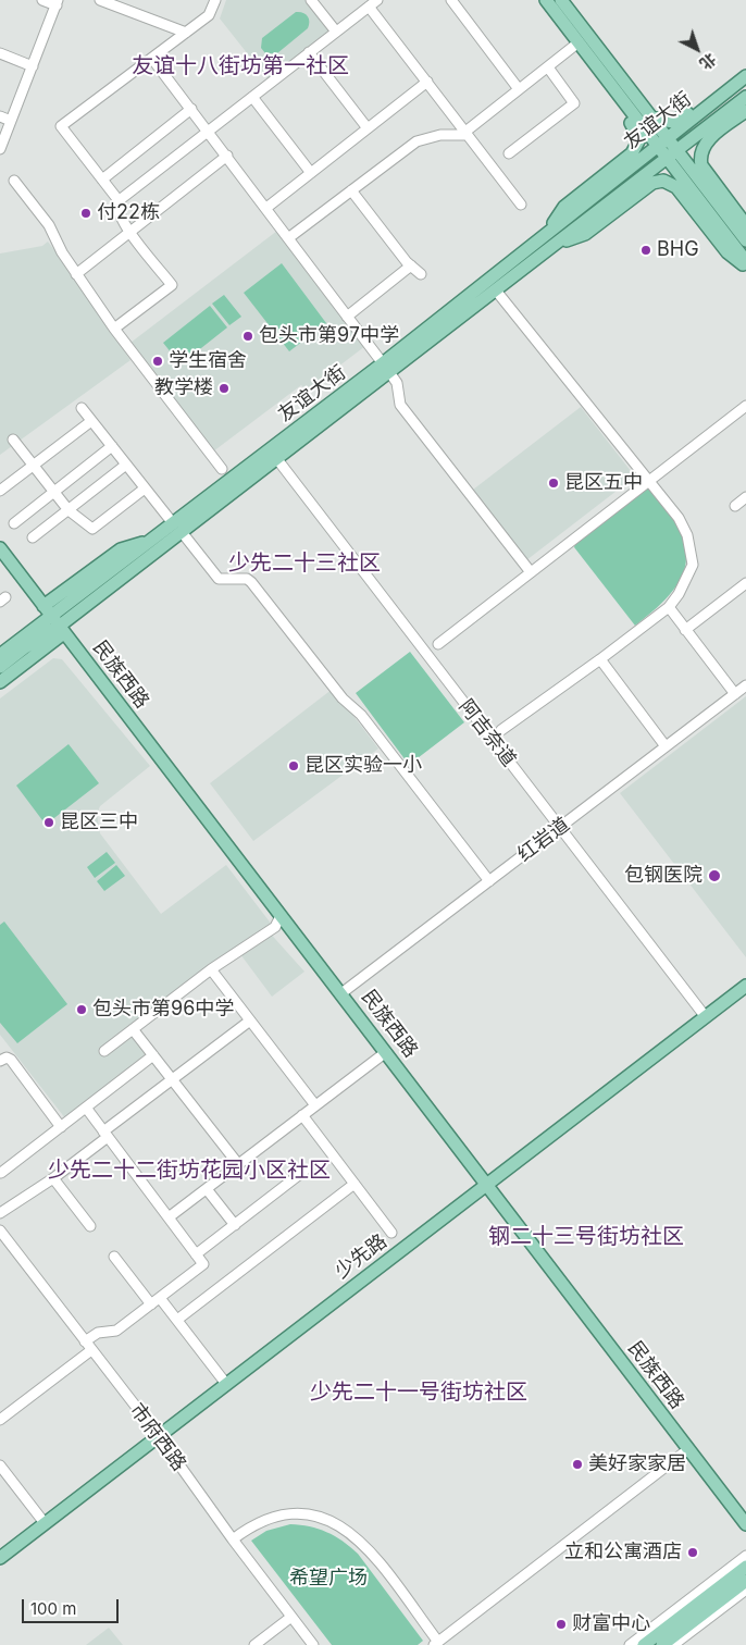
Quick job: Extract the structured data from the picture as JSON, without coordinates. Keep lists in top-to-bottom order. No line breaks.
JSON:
{"streets":{"main road":["友谊大街","民族西路","少先路"],"street":["阿吉奈道","红岩道","市府西路"]},"crossings":[["友谊大街","民族西路"],["友谊大街","阿吉奈道"],["民族西路","红岩道"],["民族西路","少先路"],["阿吉奈道","红岩道"],["阿吉奈道","少先路"],["少先路","市府西路"]],"districts":["友谊十八街坊第一社区","少先二十三社区","少先二十二街坊花园小区社区","钢二十三号街坊社区","少先二十一号街坊社区"],"parks":["希望广场"],"places":["付22栋","BHG","包头市第97中学","学生宿舍","教学楼","昆区五中","昆区实验一小","昆区三中","包钢医院","包头市第96中学","美好家家居","立和公寓酒店","财富中心"],"scale_bar":"100 m","north":"bottom right"}
